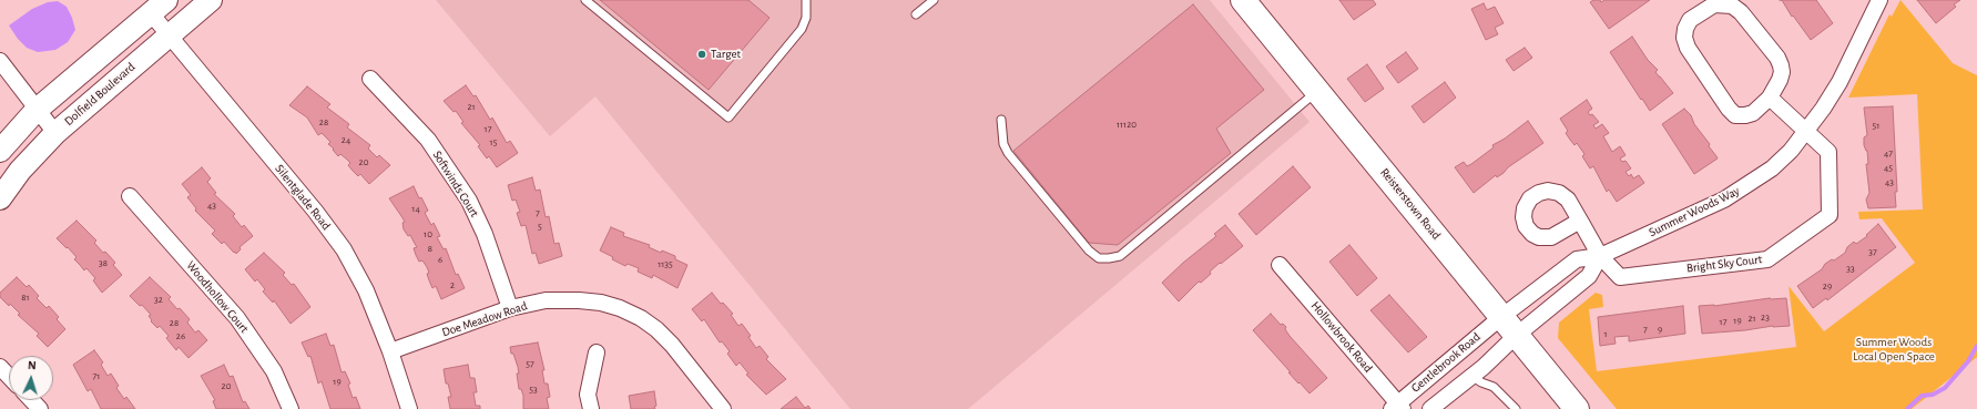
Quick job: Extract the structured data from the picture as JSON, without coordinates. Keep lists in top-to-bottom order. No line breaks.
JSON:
{"streets":{"main road":["Dolfield Boulevard","Reisterstown Road"],"street":["Softwinds Court","Silentglade Road","Summer Woods Way","Bright Sky Court","Woodhollow Court","Doe Meadow Road","Hollowbrook Road","Gentlebrook Road"]},"crossings":[["Dolfield Boulevard","Silentglade Road"],["Softwinds Court","Doe Meadow Road"],["Silentglade Road","Doe Meadow Road"],["Reisterstown Road","Summer Woods Way"],["Reisterstown Road","Gentlebrook Road"],["Summer Woods Way","Bright Sky Court"],["Summer Woods Way","Gentlebrook Road"],["Hollowbrook Road","Gentlebrook Road"]],"parks":["Summer Woods Local Open Space"],"places":["Target"],"house_numbers":["21","28","11120","51","17","24","15","47","20","45","43","43","14","7","5","10","8","37","6","38","1135","33","2","29","81","32","23","21","19","17","28","7","9","1","26","57","71","19","20","53"],"north":"top"}
